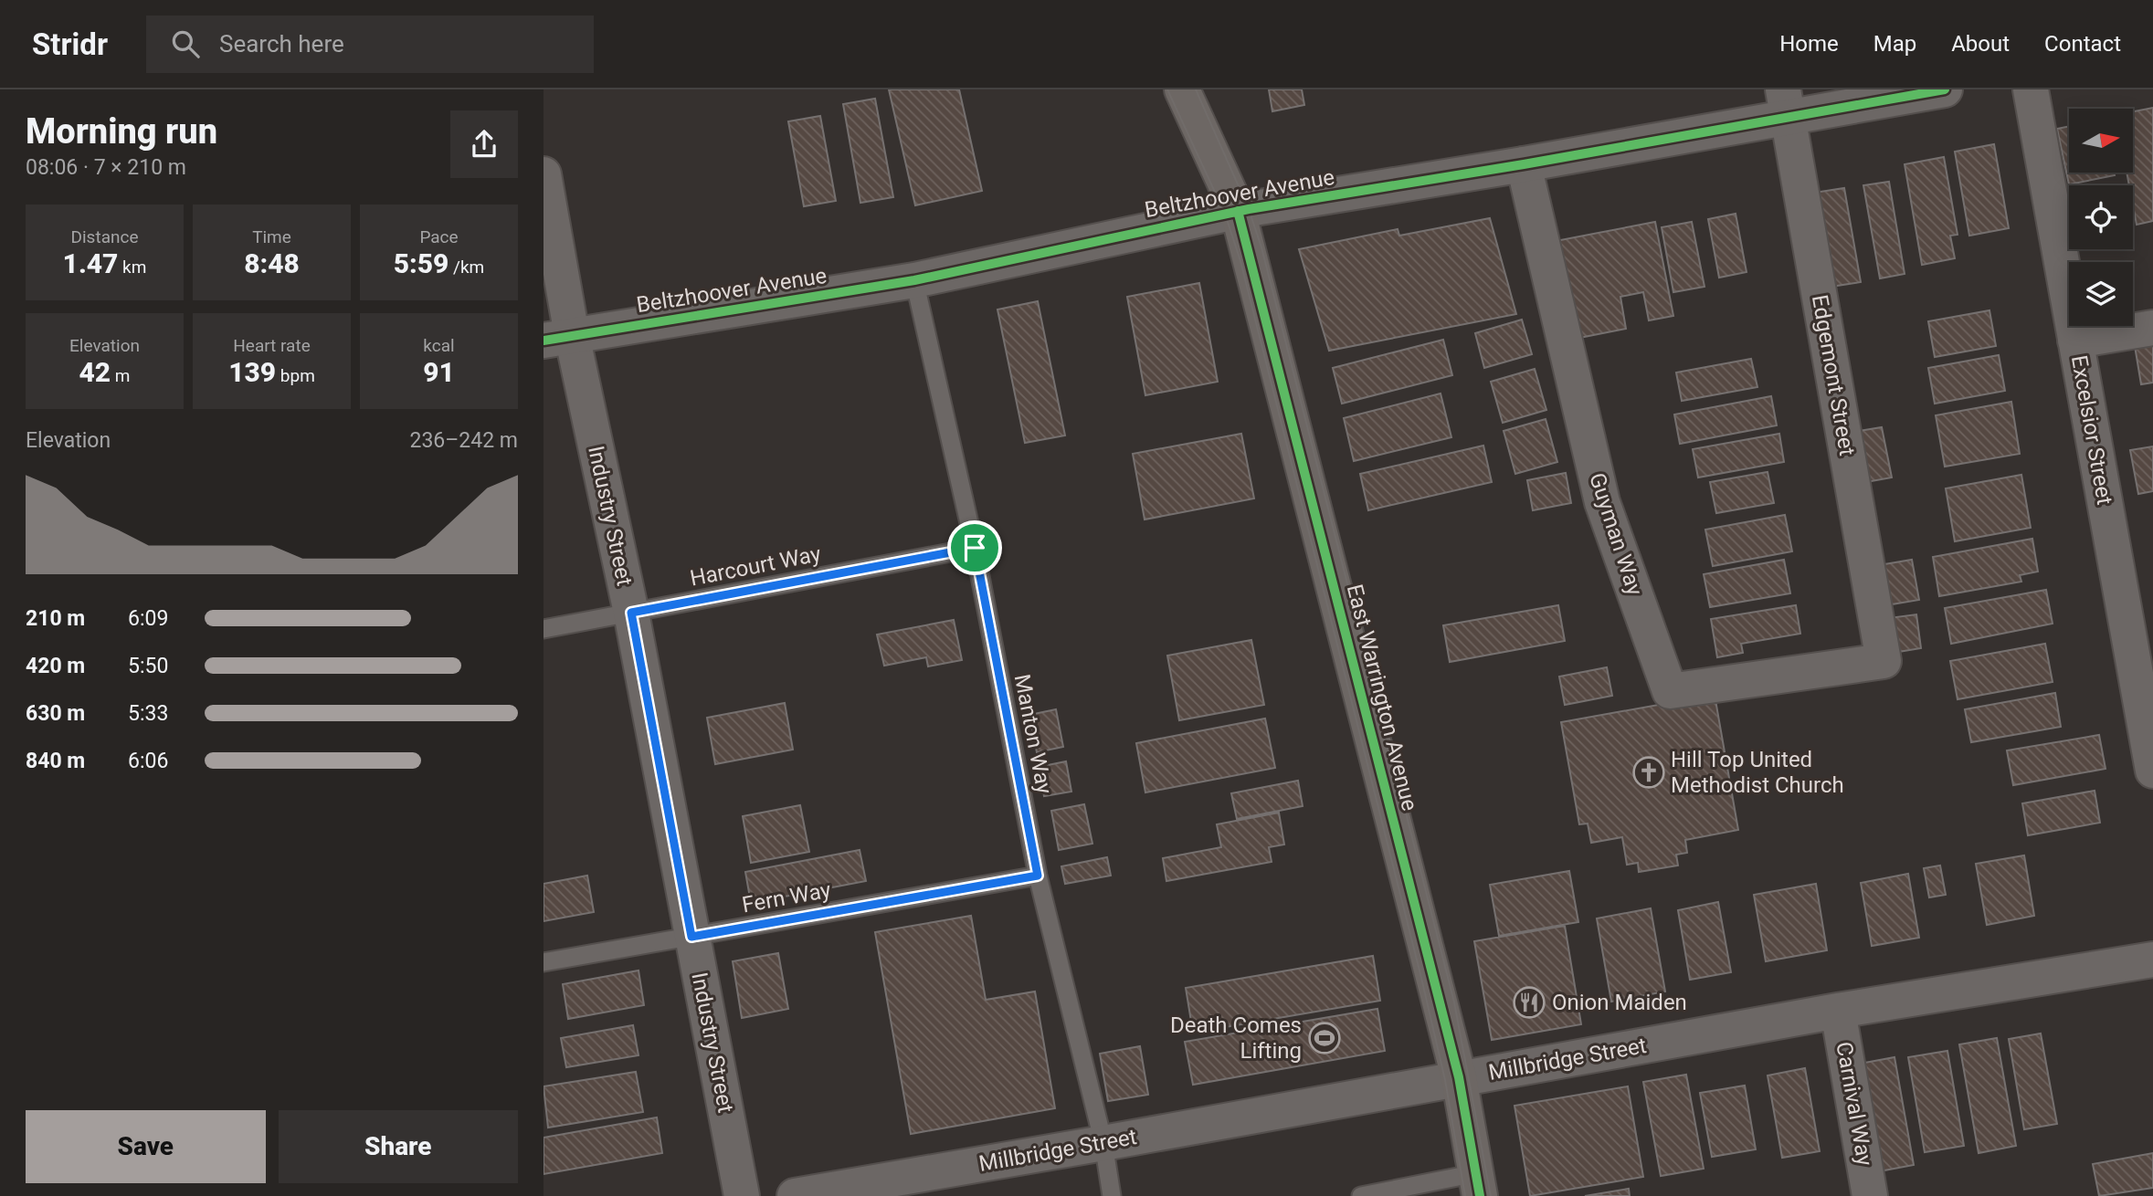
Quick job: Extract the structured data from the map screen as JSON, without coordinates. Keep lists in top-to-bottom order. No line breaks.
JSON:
{"streets":{"main road":["East Warrington Avenue"],"street":["Beltzhoover Avenue","Edgemont Street","Excelsior Street","Industry Street","Guyman Way","Millbridge Street","Carnival Way"],"lane":["Harcourt Way","Manton Way","Fern Way"]},"crossings":[["Beltzhoover Avenue","Edgemont Street"],["Beltzhoover Avenue","Industry Street"],["Beltzhoover Avenue","Guyman Way"],["Beltzhoover Avenue","East Warrington Avenue"],["Beltzhoover Avenue","Manton Way"],["Edgemont Street","Guyman Way"],["Industry Street","Harcourt Way"],["Industry Street","Fern Way"],["Harcourt Way","Manton Way"],["East Warrington Avenue","Millbridge Street"],["Manton Way","Fern Way"],["Manton Way","Millbridge Street"],["Millbridge Street","Carnival Way"]],"places":{"church":["Hill Top United Methodist Church"],"restaurant":["Onion Maiden"],"sports":["Death Comes Lifting"]},"north":"right","page":{"header":"Stridr","search":"Search here","nav":["Home","Map","About","Contact"],"heading":["Morning run","08:06 · 7 × 210 m"],"stats":[["Distance","1.47 km"],["Time","8:48"],["Pace","5:59 /km"],["Elevation","42 m"],["Heart rate","139 bpm"],["kcal","91"]],"chart":["Elevation","236–242 m"],"list":[{"name":"210 m","note":"6:09"},{"name":"420 m","note":"5:50"},{"name":"630 m","note":"5:33"},{"name":"840 m","note":"6:06"}],"buttons":["Save","Share"]}}
